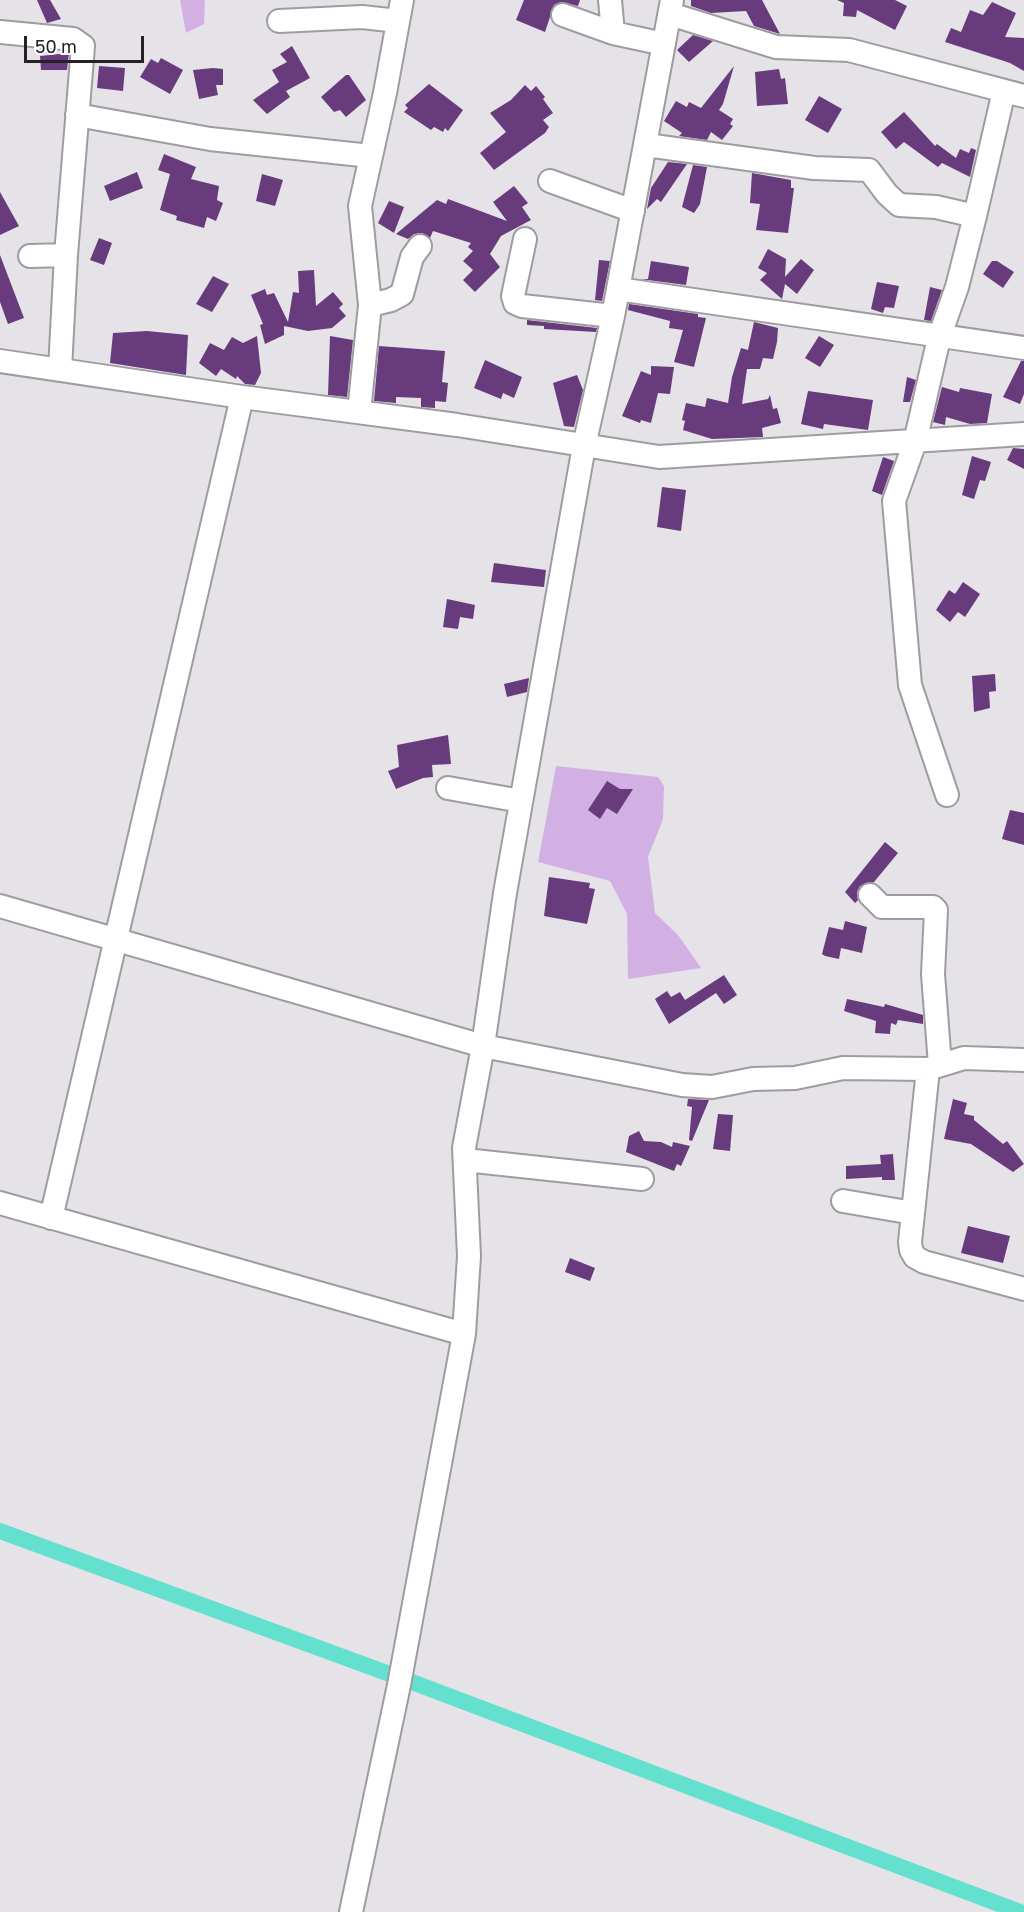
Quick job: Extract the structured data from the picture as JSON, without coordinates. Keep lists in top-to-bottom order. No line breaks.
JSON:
{"scale_bar":"50 m"}
